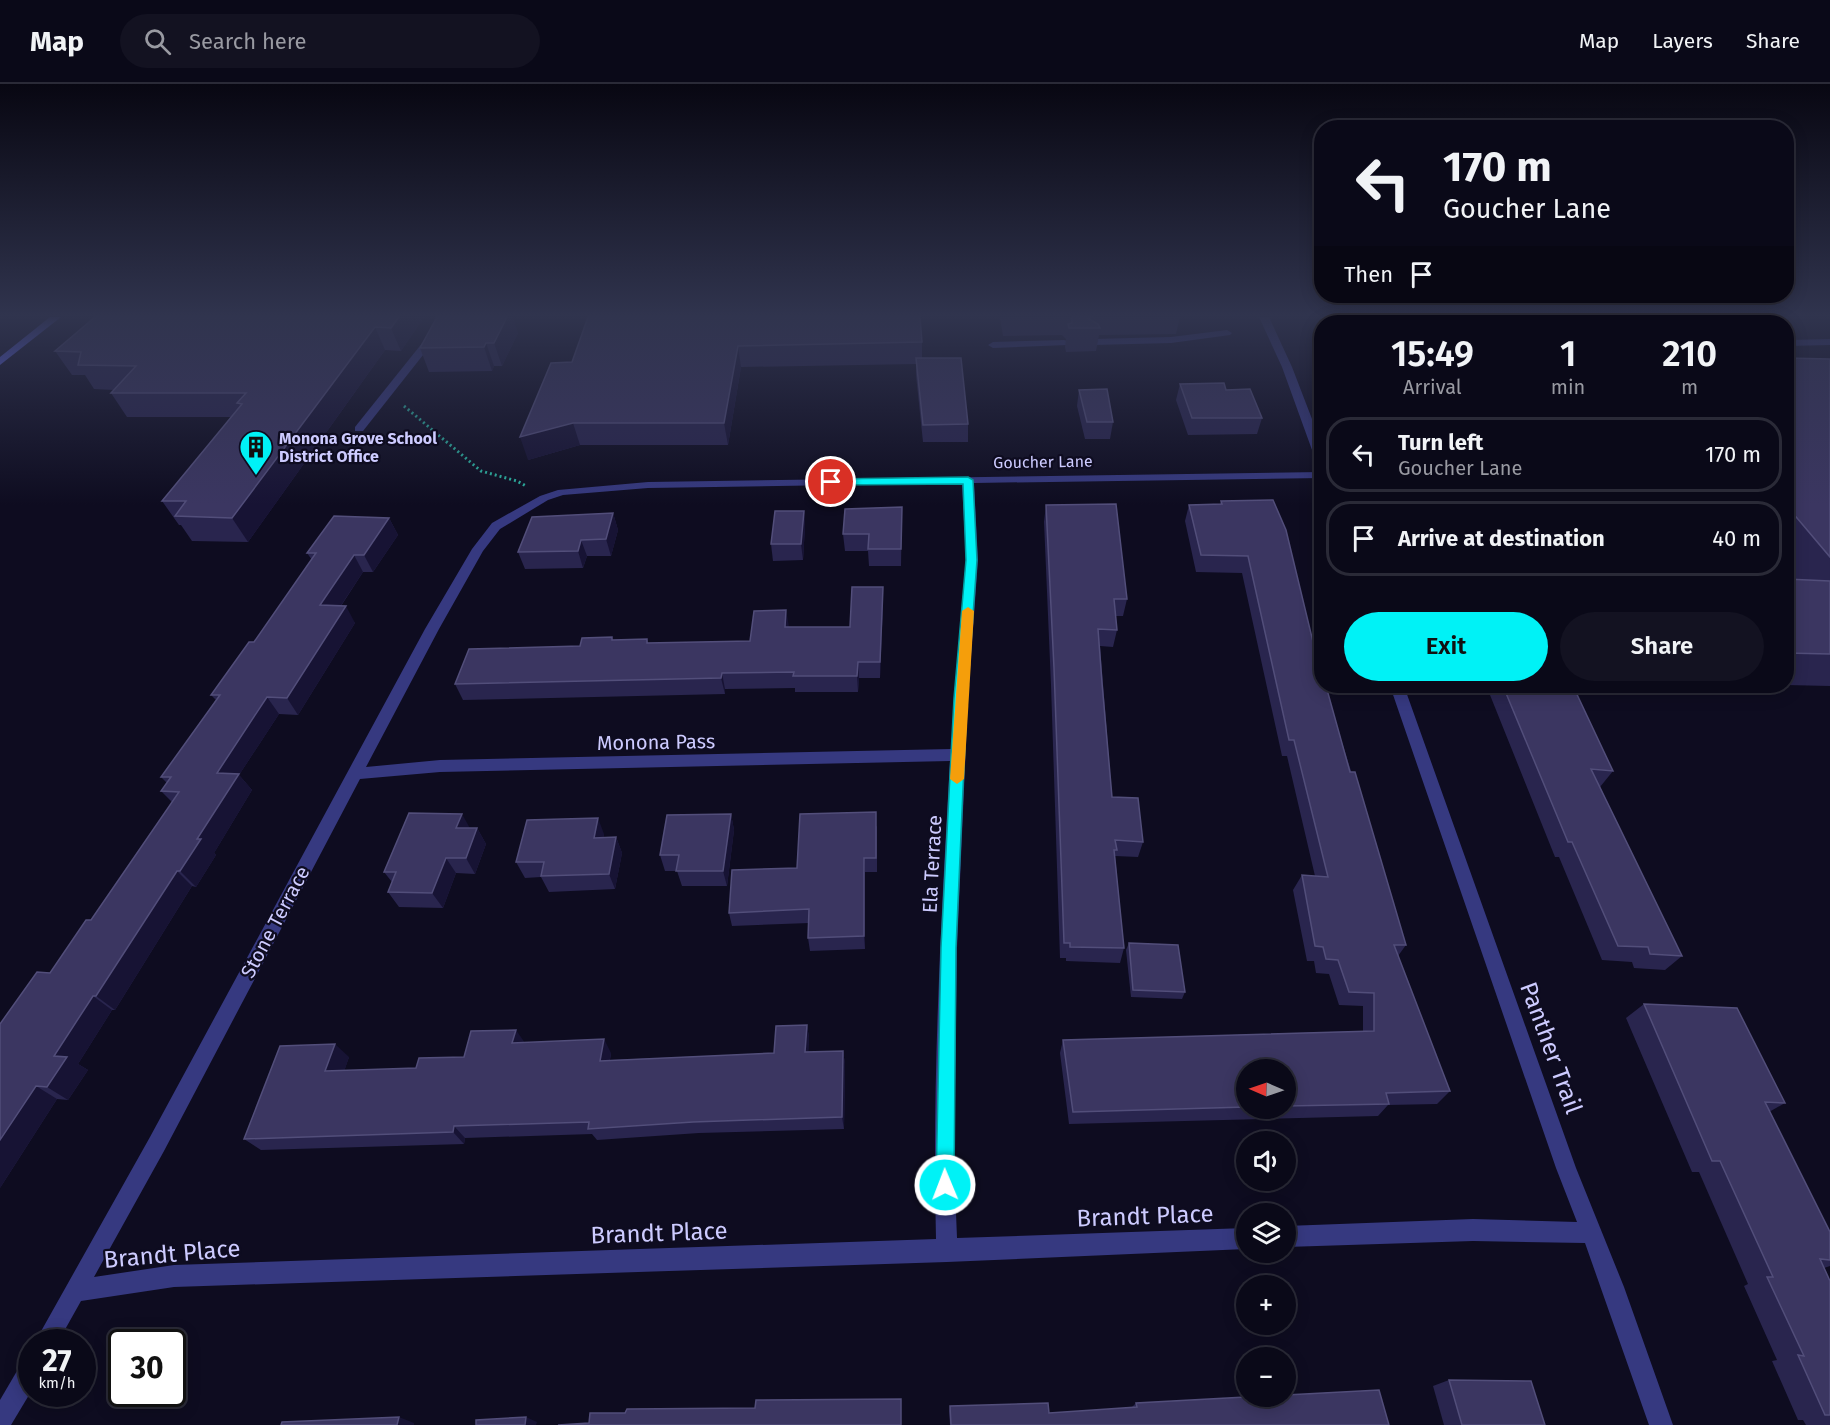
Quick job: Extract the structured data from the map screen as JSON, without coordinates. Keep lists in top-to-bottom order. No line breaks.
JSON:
{"streets":{"street":["Goucher Lane","Monona Pass","Ela Terrace","Stone Terrace","Panther Trail","Brandt Place"]},"crossings":[["Goucher Lane","Ela Terrace"],["Goucher Lane","Stone Terrace"],["Monona Pass","Ela Terrace"],["Monona Pass","Stone Terrace"],["Ela Terrace","Brandt Place"],["Stone Terrace","Brandt Place"]],"places":{"building":["Monona Grove School District Office"]},"north":"left","page":{"header":"Map","search":"Search here","nav":["Map","Layers","Share"],"turn":["170 m","Goucher Lane"],"then":"Then","eta":["15:49","Arrival","1","min","210","m"],"list":[{"name":"Turn left","note":"Goucher Lane","value":"170 m"},{"name":"Arrive at destination","value":"40 m"}],"buttons":["Exit","Share"],"map_buttons":["+","−"],"speed":"27 km/h","limit":"30"}}
